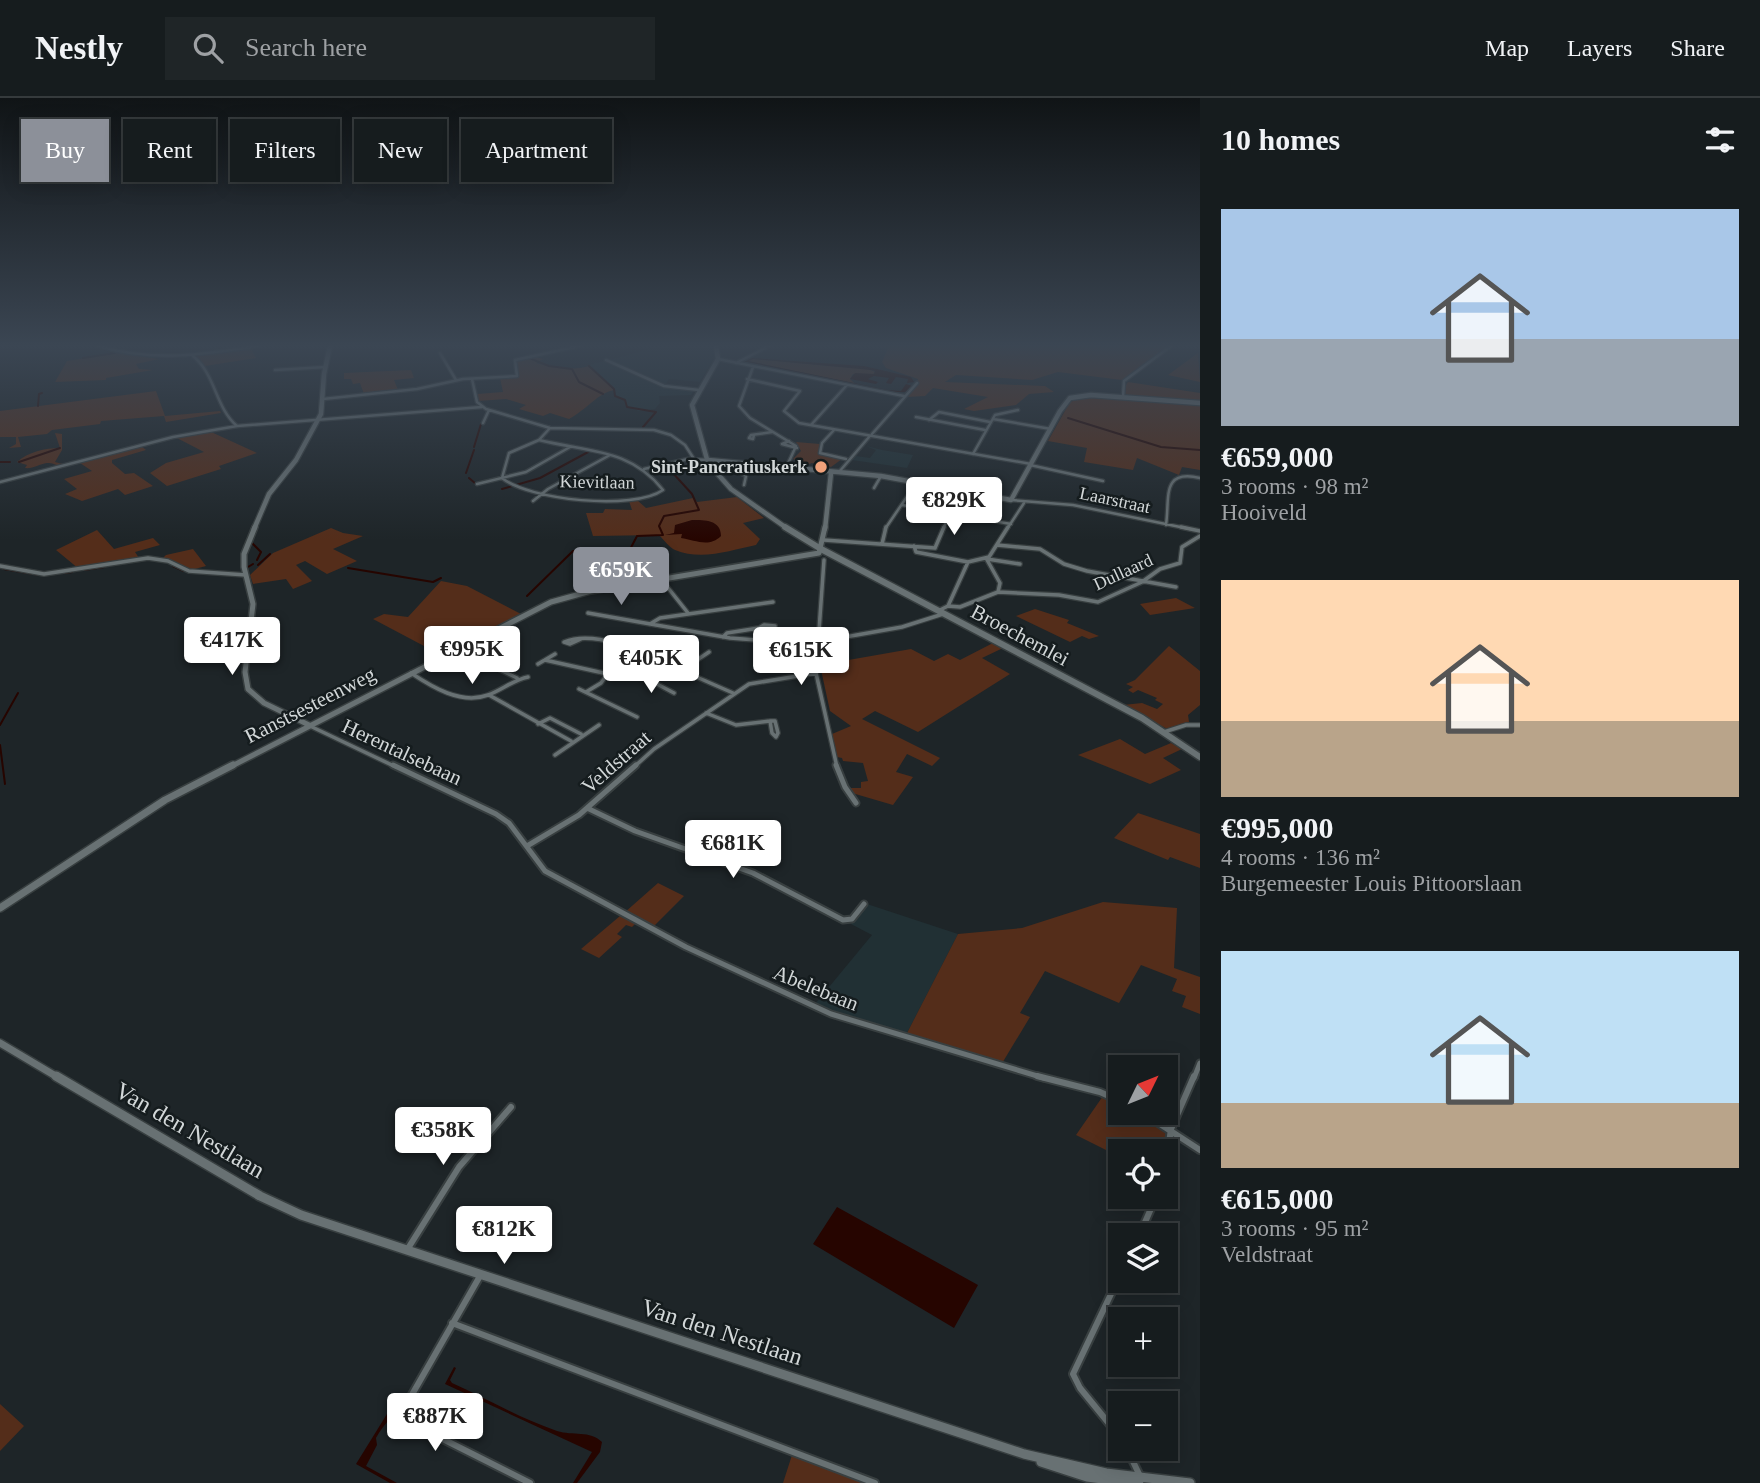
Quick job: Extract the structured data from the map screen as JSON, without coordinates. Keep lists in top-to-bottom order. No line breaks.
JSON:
{"streets":{"main road":["Broechemlei"],"street":["Kievitlaan","Laarstraat","Dullaard","Ranstsesteenweg","Herentalsebaan","Veldstraat","Abelebaan","Van den Nestlaan"]},"crossings":[["Laarstraat","Dullaard"],["Broechemlei","Ranstsesteenweg"],["Ranstsesteenweg","Herentalsebaan"],["Herentalsebaan","Veldstraat"],["Herentalsebaan","Abelebaan"],["Veldstraat","Abelebaan"]],"places":["Sint-Pancratiuskerk"],"north":"top right","page":{"header":"Nestly","search":"Search here","nav":["Map","Layers","Share"],"heading":"10 homes","chip":["Buy","Rent","Filters","New","Apartment"],"list":[{"name":"€659,000","note":"3 rooms · 98 m² · Hooiveld"},{"name":"€995,000","note":"4 rooms · 136 m² · Burgemeester Louis Pittoorslaan"},{"name":"€615,000","note":"3 rooms · 95 m² · Veldstraat"}],"price":["€829K","€659K","€417K","€995K","€615K","€405K","€681K","€358K","€812K","€887K"],"map_buttons":["+","−"]}}
